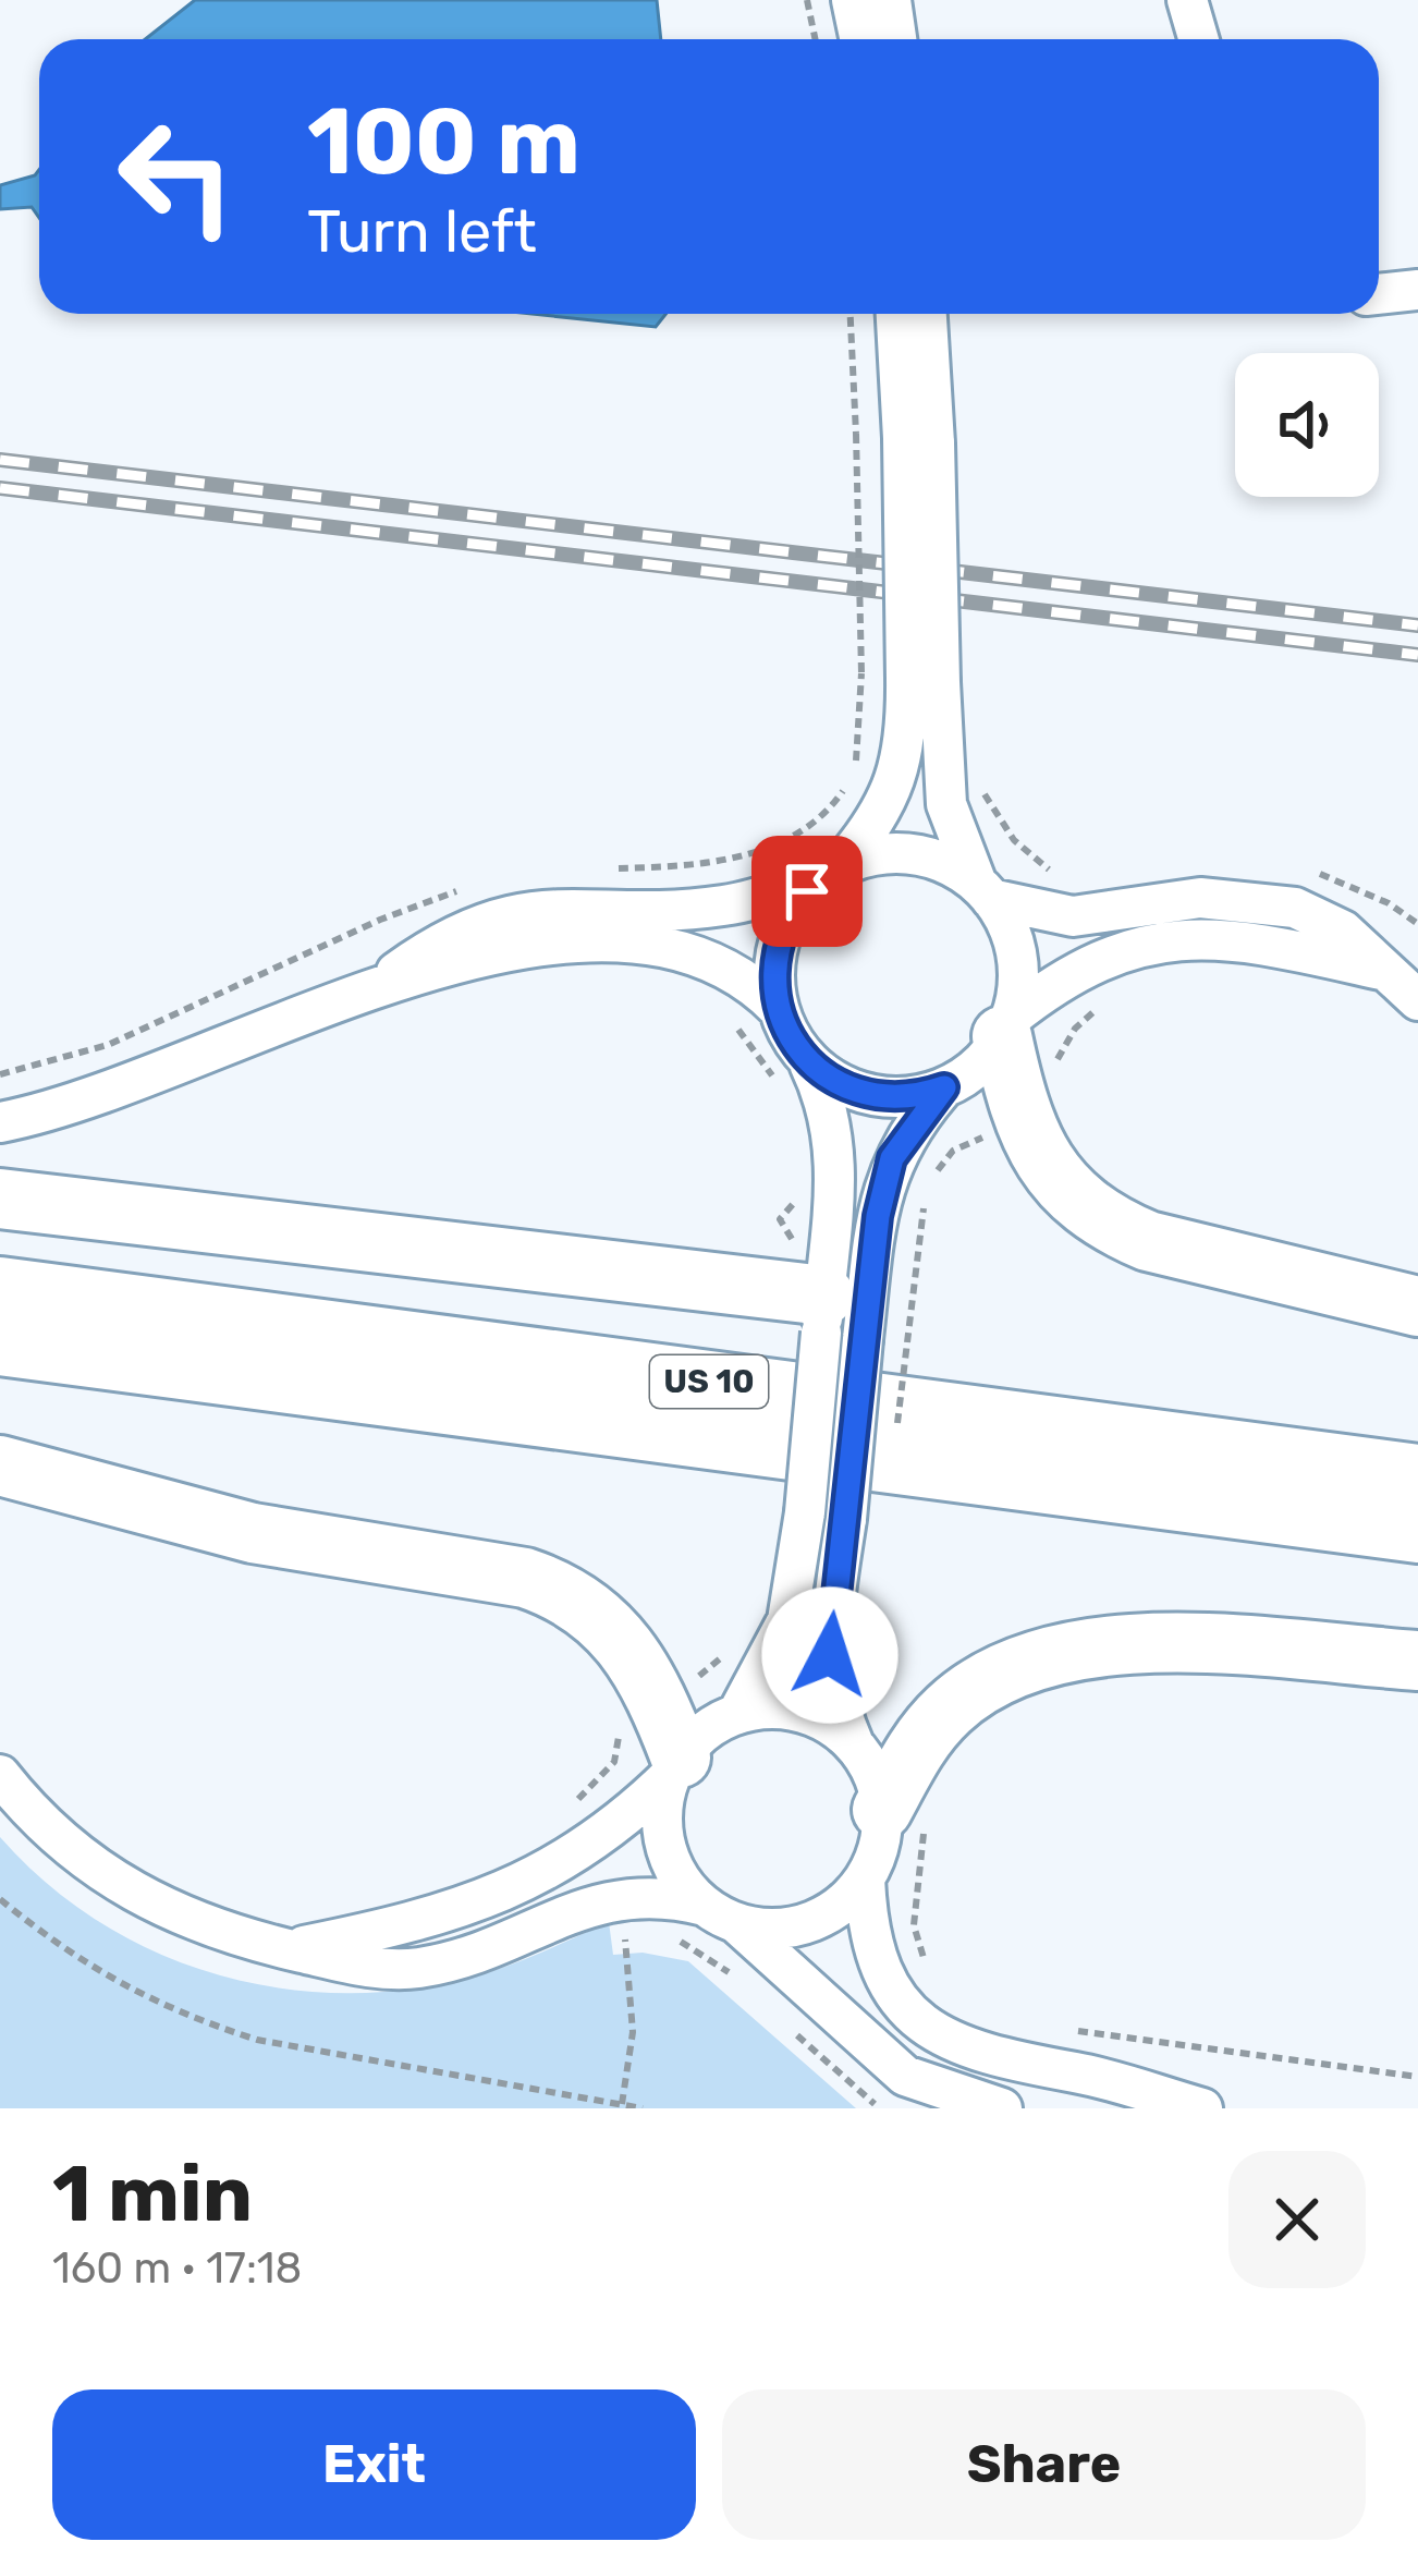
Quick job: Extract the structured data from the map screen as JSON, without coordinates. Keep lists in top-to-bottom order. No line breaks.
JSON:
{"streets":{"highway":["US 10"]},"page":{"turn":["100 m","Turn left"],"heading":["1 min","160 m · 17:18"],"buttons":["Exit","Share"]}}
